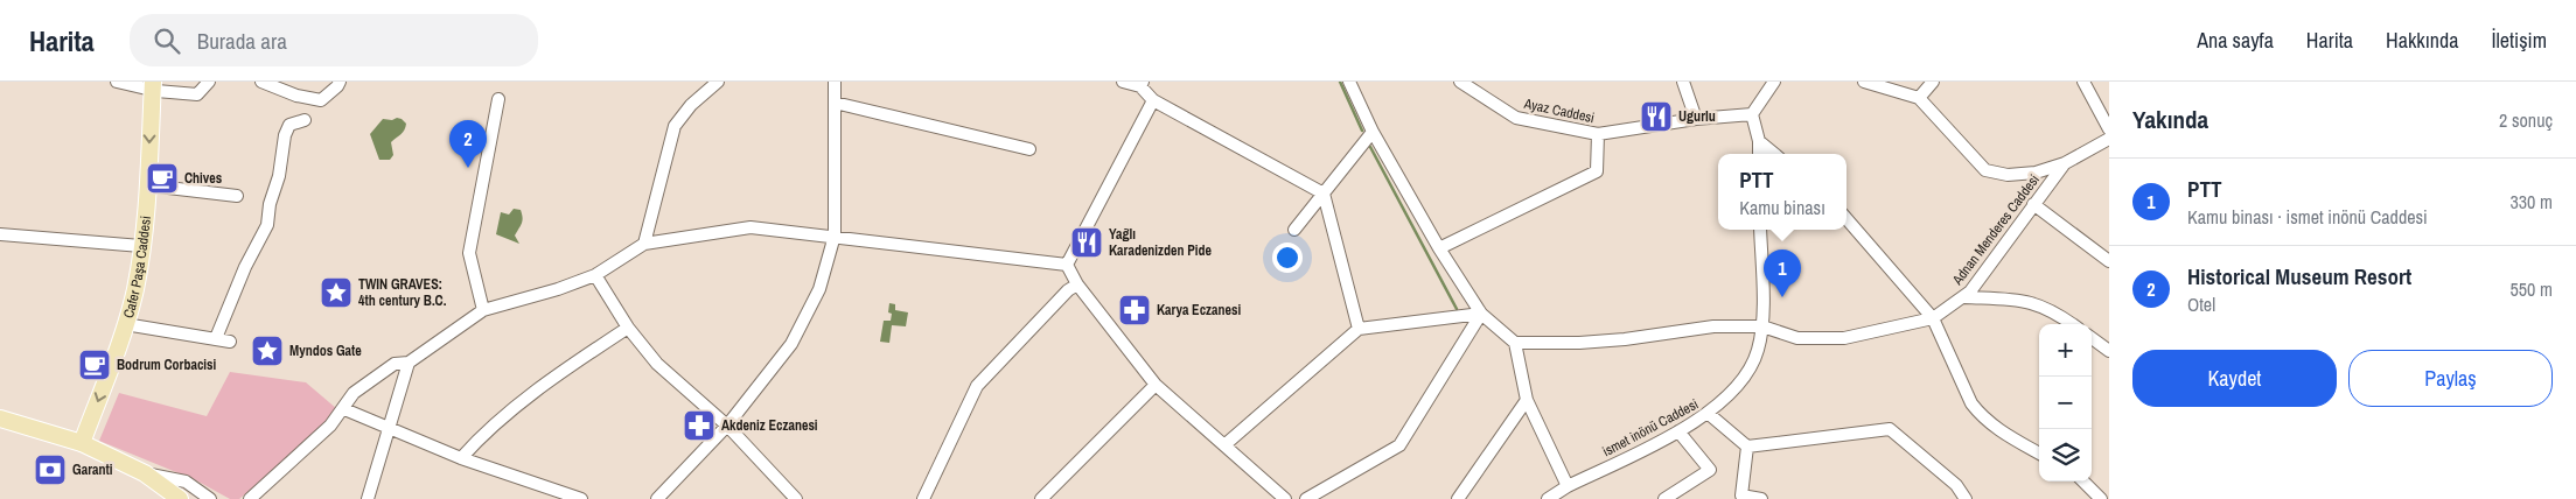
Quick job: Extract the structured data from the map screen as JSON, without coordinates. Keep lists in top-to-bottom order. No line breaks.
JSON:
{"streets":{"main road":["Cafer Paşa Caddesi"],"street":["Ayaz Caddesi","Adnan Menderes Caddesi","ismet inönü Caddesi"]},"crossings":[["Adnan Menderes Caddesi","ismet inönü Caddesi"]],"one_way":["Cafer Paşa Caddesi"],"places":{"restaurant":["Ugurlu","Yağlı Karadenizden Pide"],"cafe":["Chives","Bodrum Corbacisi"],"place":["TWIN GRAVES: 4th century B.C.","Myndos Gate"],"pharmacy":["Karya Eczanesi","Akdeniz Eczanesi"],"bank":["Garanti"]},"page":{"header":"Harita","search":"Burada ara","nav":["Ana sayfa","Harita","Hakkında","İletişim"],"heading":["Yakında","2 sonuç"],"pins":["2","1"],"popup":["PTT","Kamu binası"],"list":[{"mark":"1","name":"PTT","note":"Kamu binası · ismet inönü Caddesi","value":"330 m"},{"mark":"2","name":"Historical Museum Resort","note":"Otel","value":"550 m"}],"map_buttons":["+","−"],"buttons":["Kaydet","Paylaş"]}}
